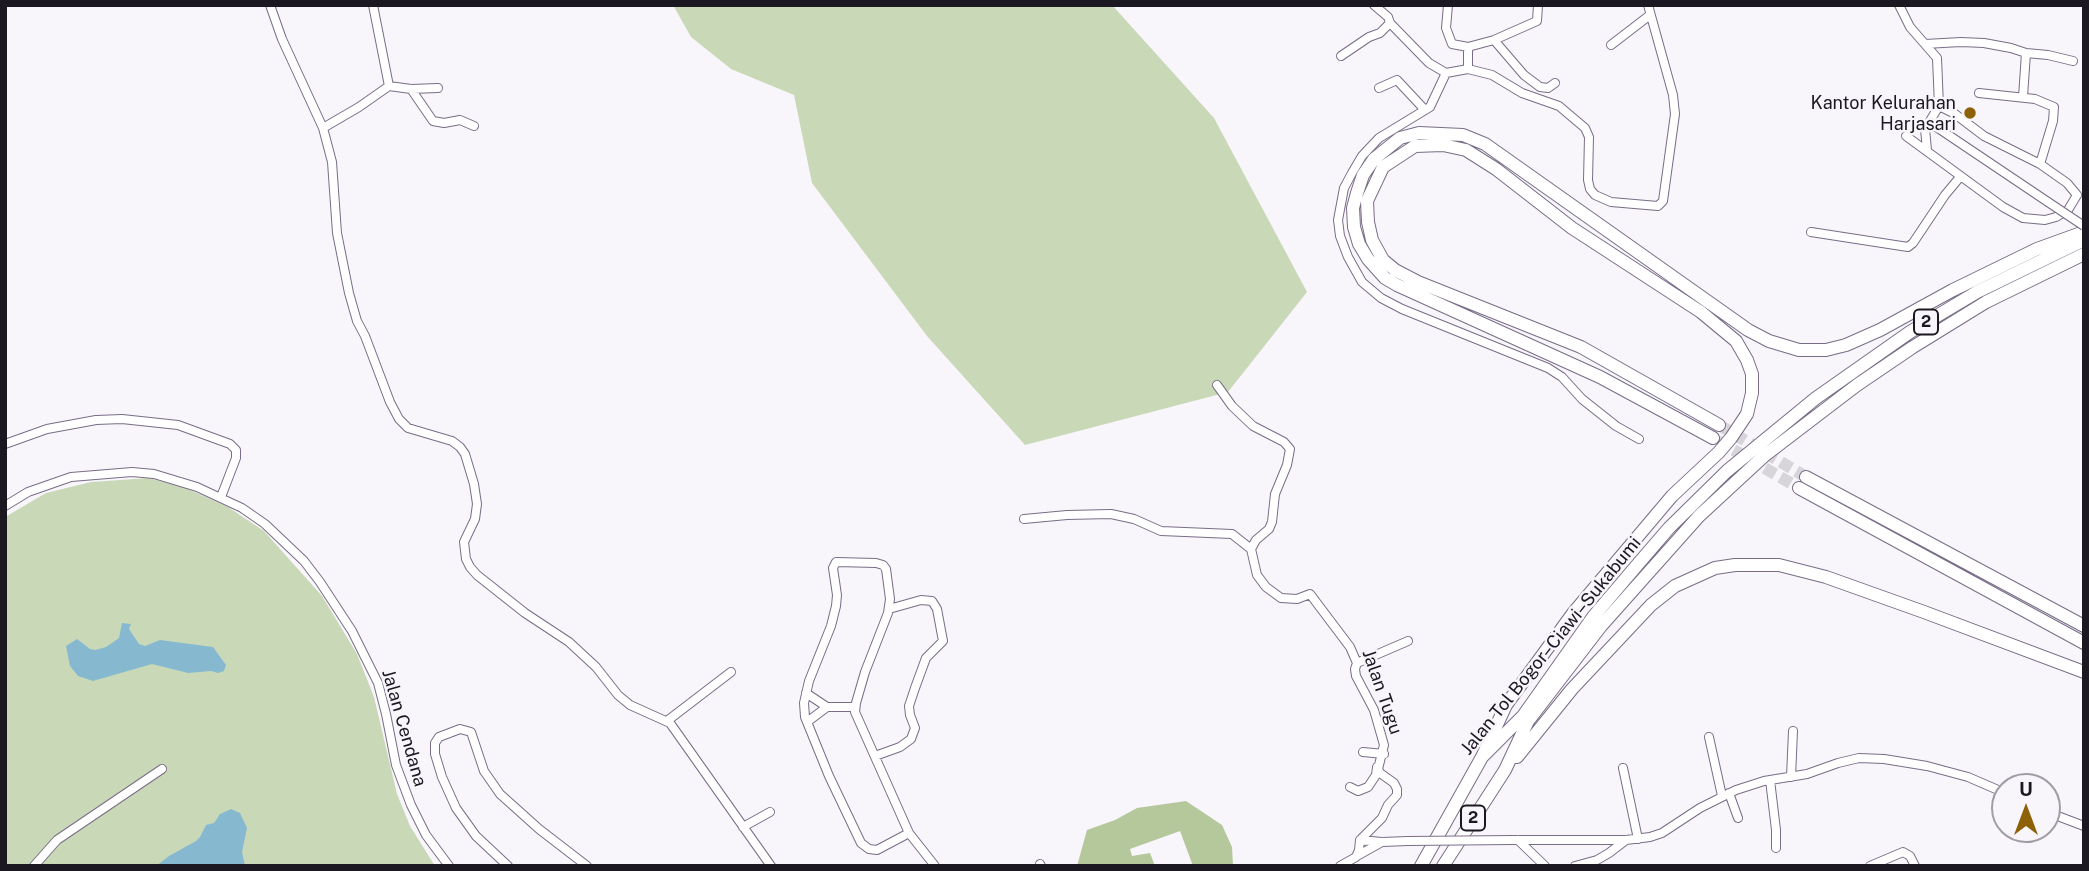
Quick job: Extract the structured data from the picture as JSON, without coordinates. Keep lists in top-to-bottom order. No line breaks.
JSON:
{"streets":{"highway":["2","Jalan Tol Bogor–Ciawi–Sukabumi"],"street":["Jalan Tugu","Jalan Cendana"]},"places":["Kantor Kelurahan Harjasari"],"north":"top"}
